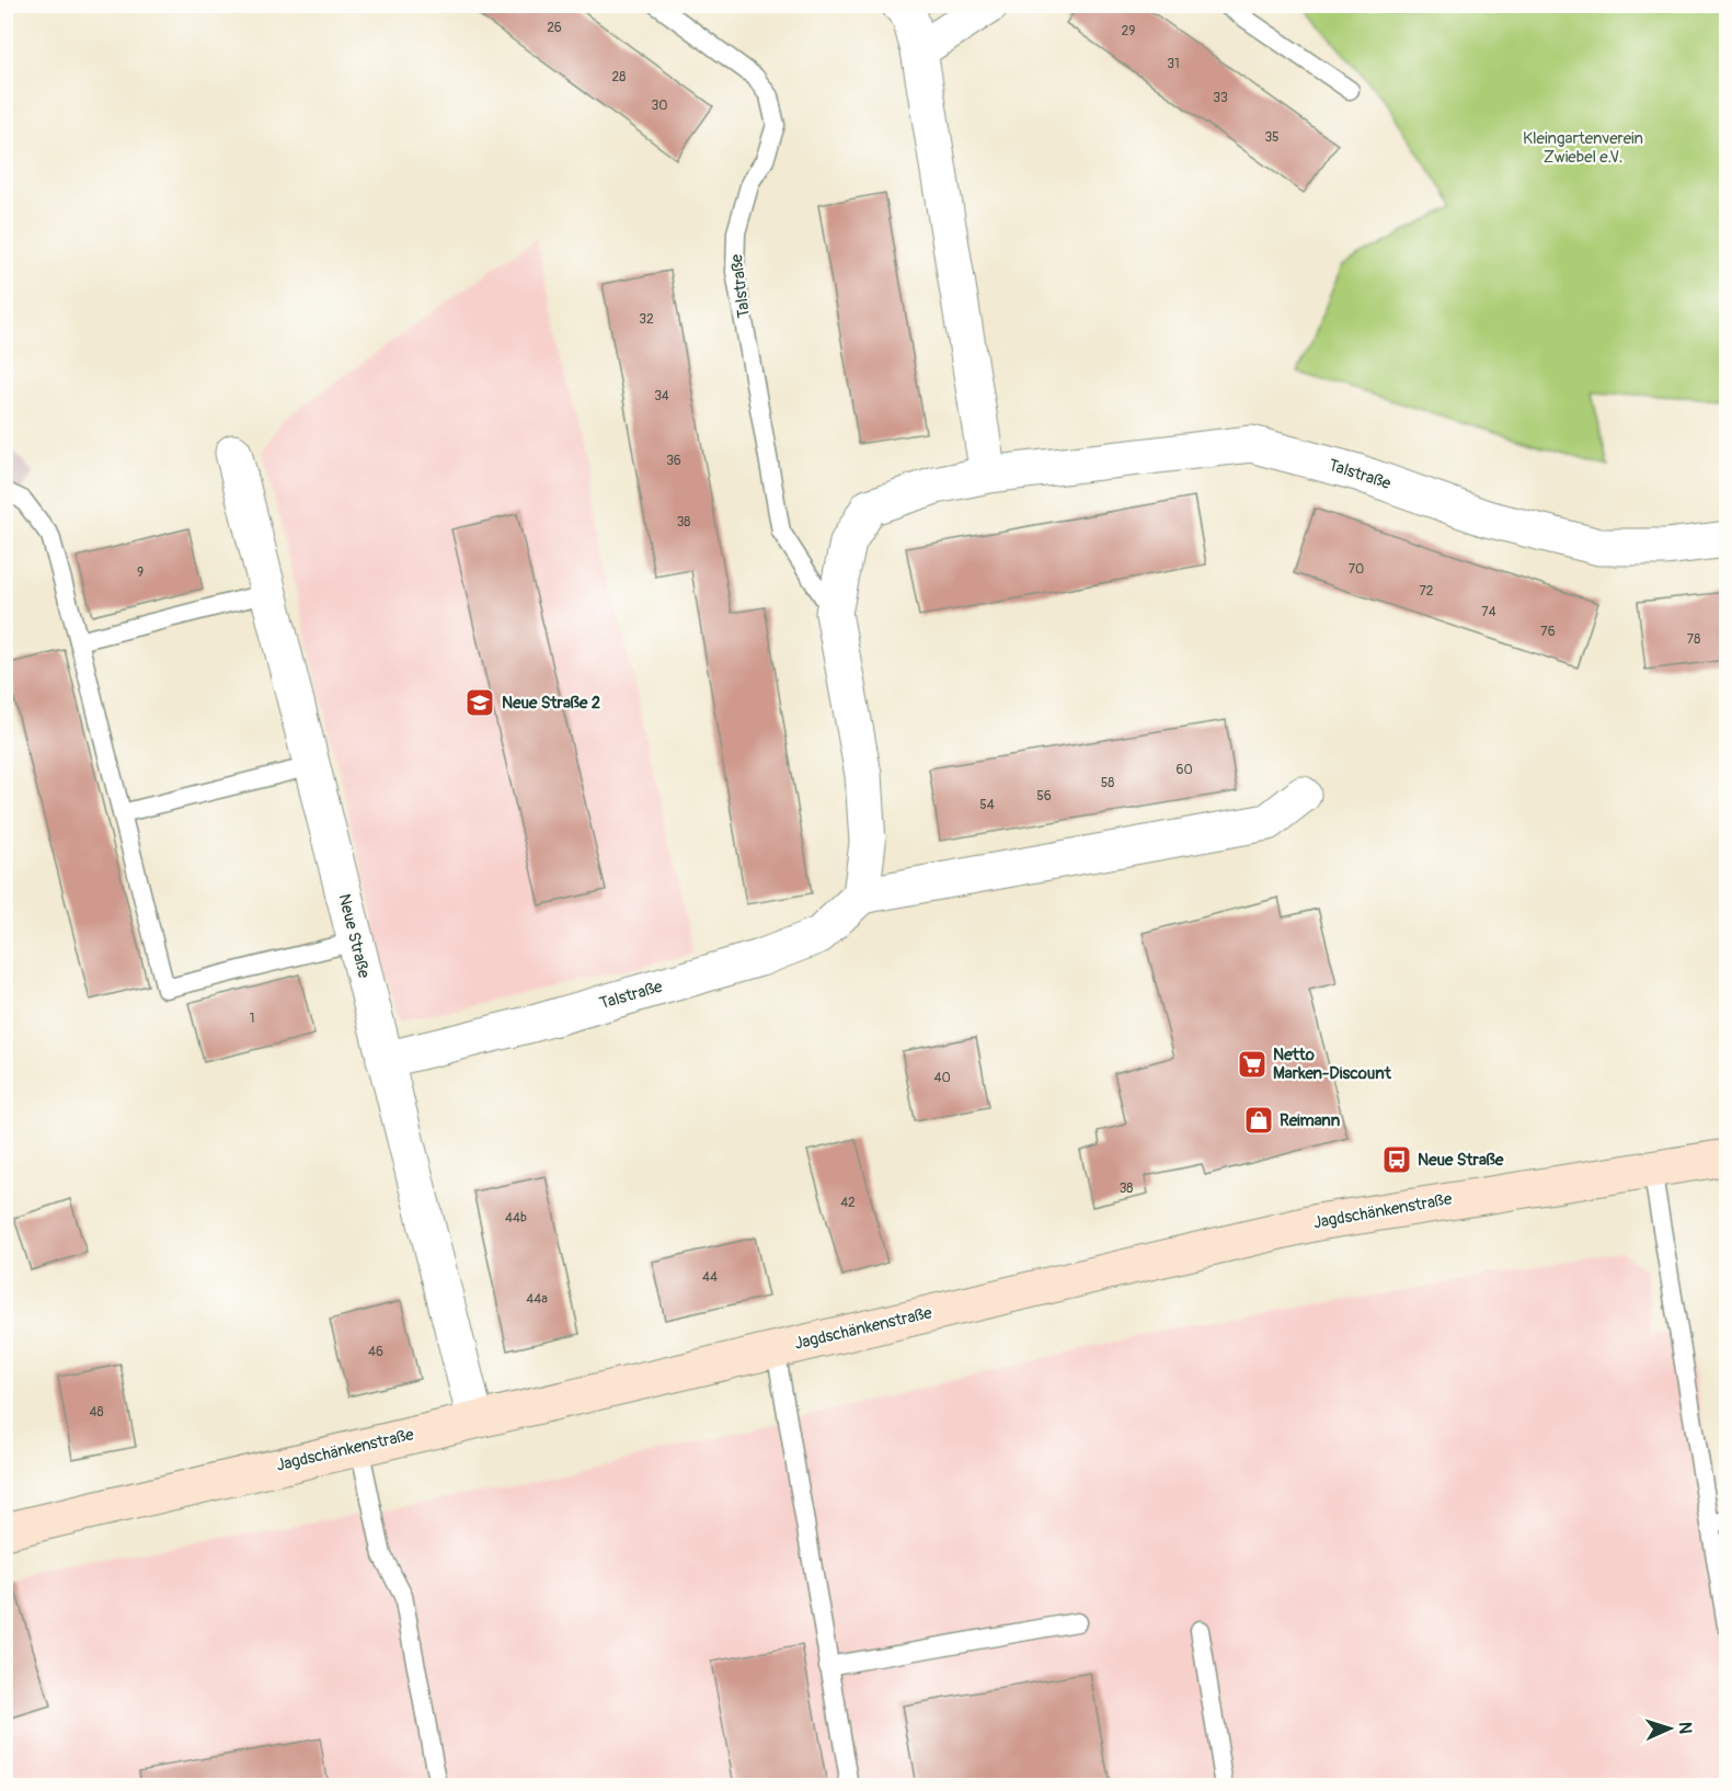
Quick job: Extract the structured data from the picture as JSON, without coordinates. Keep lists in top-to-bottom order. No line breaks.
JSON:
{"streets":{"main road":["Jagdschänkenstraße"],"street":["Talstraße","Neue Straße"]},"crossings":[["Talstraße","Neue Straße"],["Neue Straße","Jagdschänkenstraße"]],"parks":["Kleingartenverein Zwiebel e.V."],"places":{"school or university":["Neue Straße 2"],"supermarket":["Netto Marken-Discount"],"shop":["Reimann"],"bus stop":["Neue Straße"]},"house_numbers":["26","29","31","28","33","30","35","32","34","36","38","70","9","72","74","76","78","60","58","56","54","1","40","38","42","44b","44","44a","46","48"],"north":"right"}
